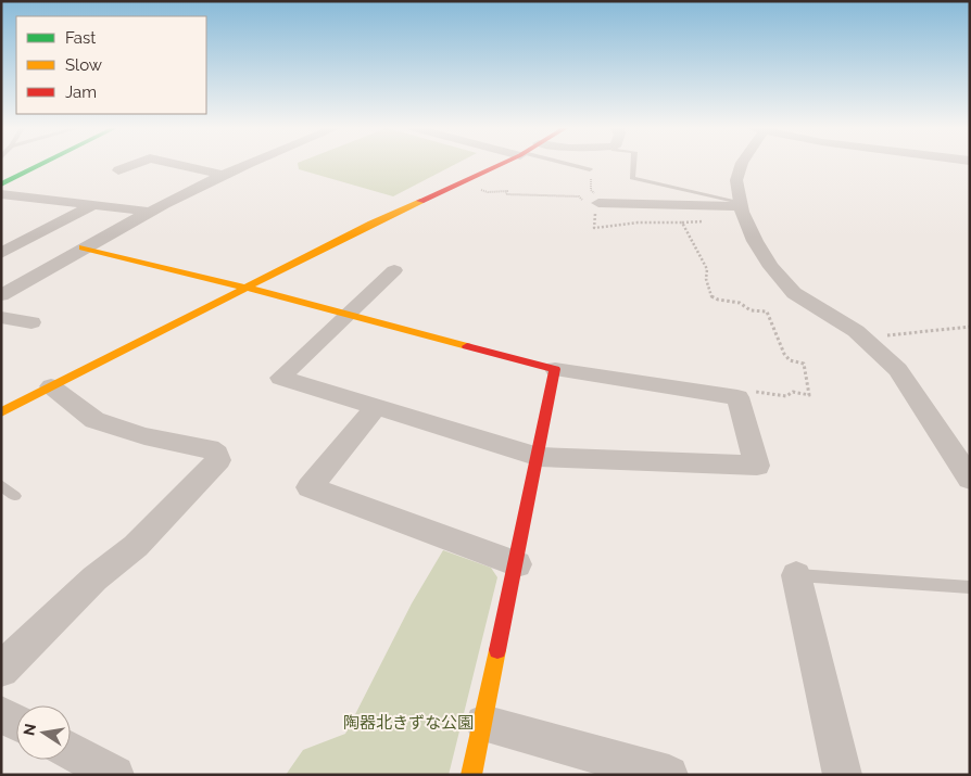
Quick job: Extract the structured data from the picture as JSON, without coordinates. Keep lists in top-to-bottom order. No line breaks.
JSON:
{"parks":["陶器北きずな公園"],"legend":["Fast","Slow","Jam"],"north":"left"}
